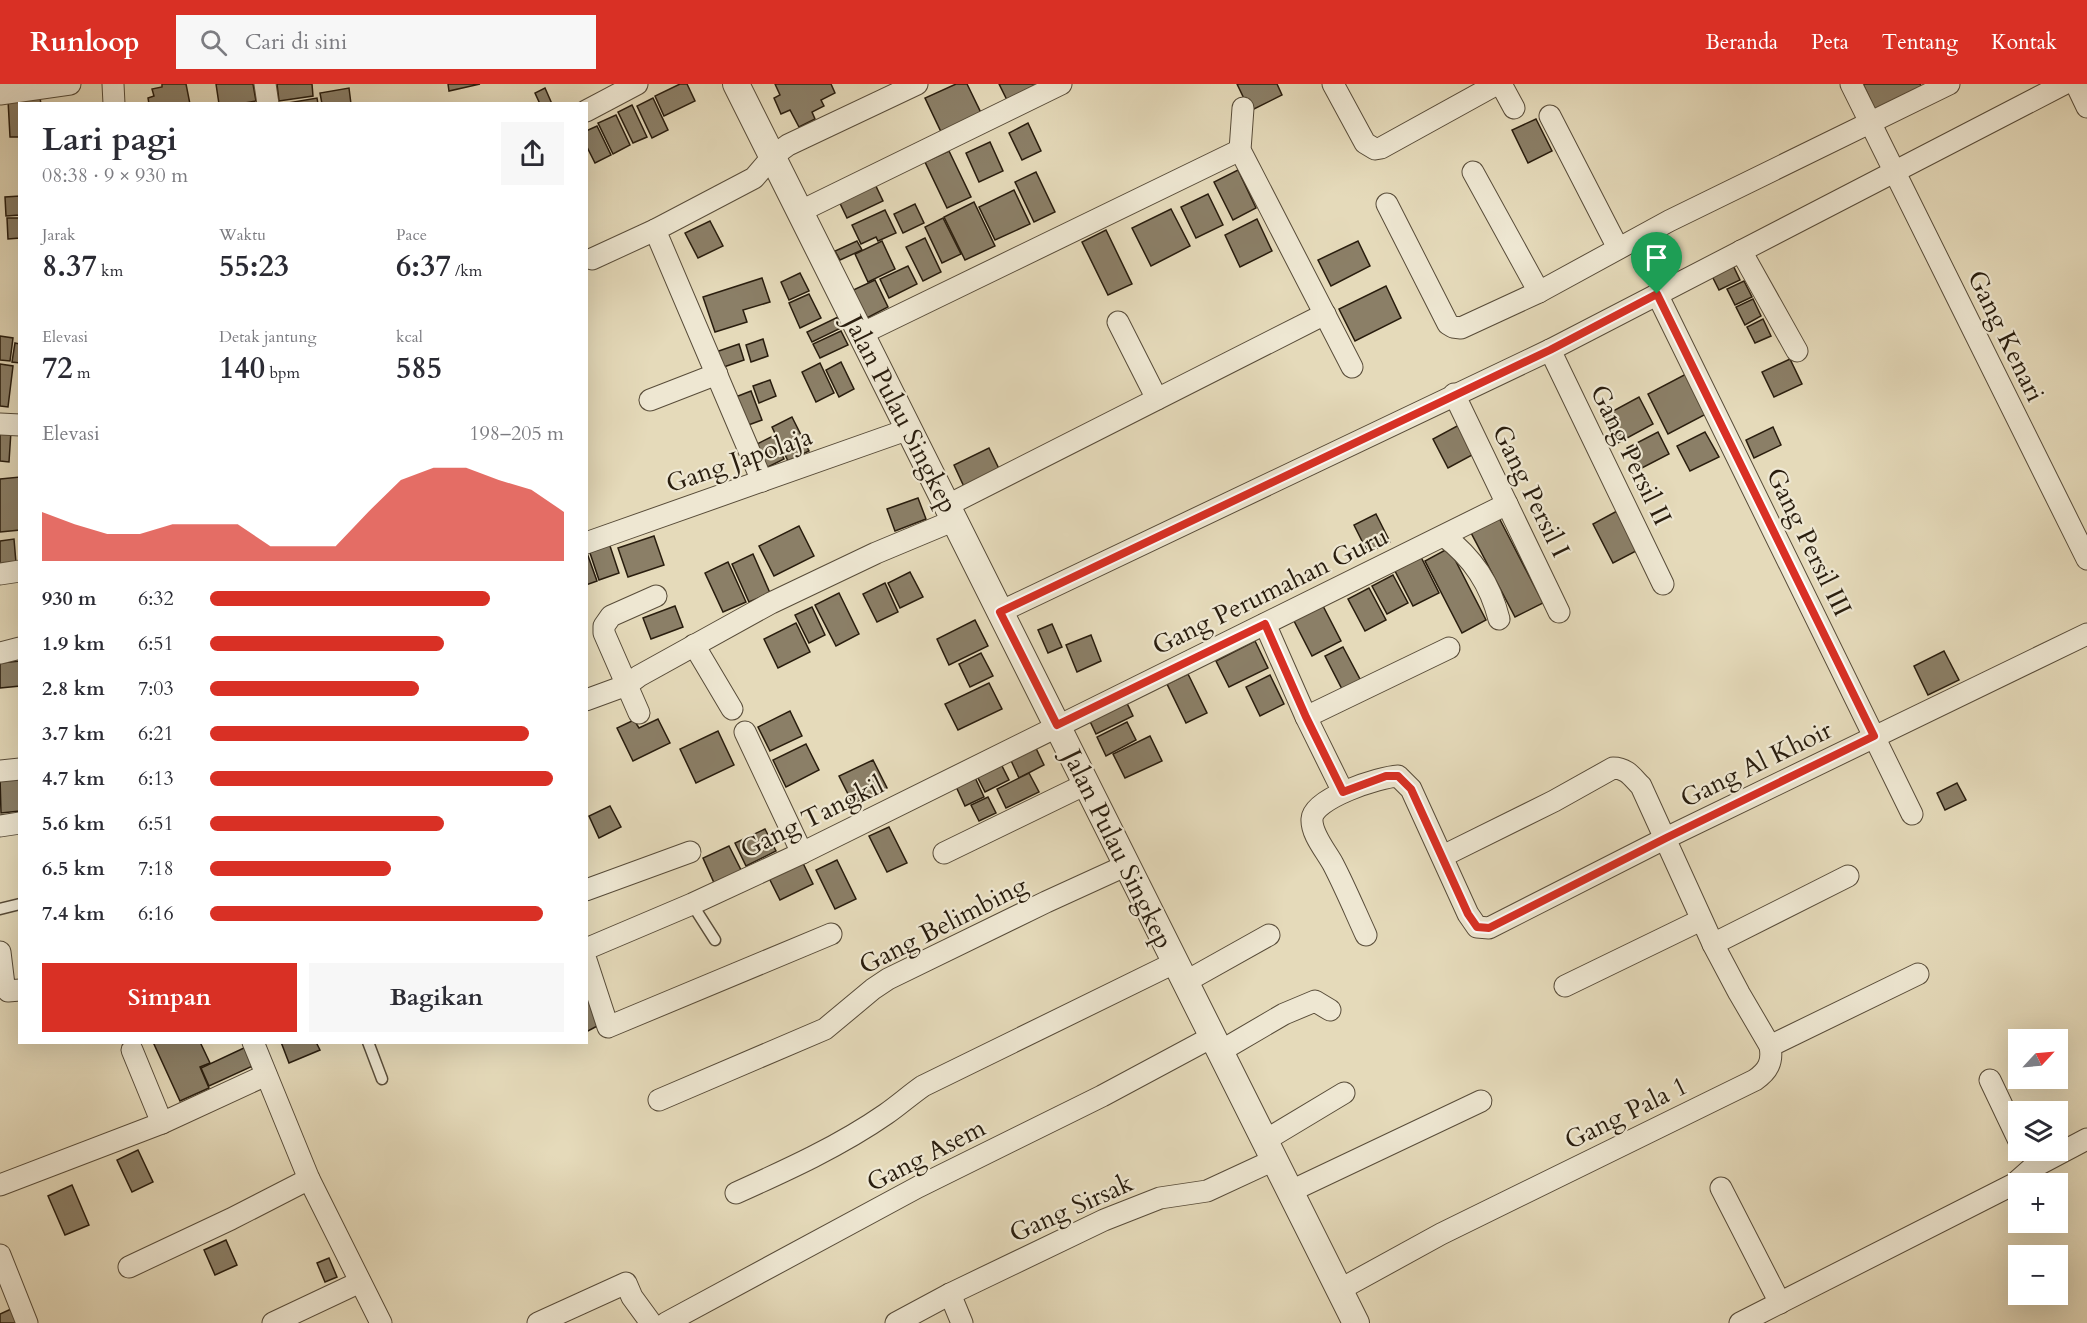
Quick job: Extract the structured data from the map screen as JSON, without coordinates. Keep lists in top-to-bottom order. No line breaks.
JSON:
{"streets":{"street":["Gang Kenari","Jalan Pulau Singkep","Gang Persil II","Gang Japolaja","Gang Persil I","Gang Persil III","Gang Perumahan Guru","Gang Al Khoir","Gang Tangkil","Gang Belimbing","Gang Pala 1","Gang Asem","Gang Sirsak"]},"crossings":[["Jalan Pulau Singkep","Gang Japolaja"],["Jalan Pulau Singkep","Gang Perumahan Guru"],["Jalan Pulau Singkep","Gang Tangkil"],["Jalan Pulau Singkep","Gang Belimbing"],["Jalan Pulau Singkep","Gang Pala 1"],["Jalan Pulau Singkep","Gang Asem"],["Jalan Pulau Singkep","Gang Sirsak"],["Gang Persil I","Gang Perumahan Guru"],["Gang Persil III","Gang Al Khoir"],["Gang Perumahan Guru","Gang Tangkil"]],"north":"top right","page":{"header":"Runloop","search":"Cari di sini","nav":["Beranda","Peta","Tentang","Kontak"],"heading":["Lari pagi","08:38 · 9 × 930 m"],"stats":[["Jarak","8.37 km"],["Waktu","55:23"],["Pace","6:37 /km"],["Elevasi","72 m"],["Detak jantung","140 bpm"],["kcal","585"]],"chart":["Elevasi","198–205 m"],"list":[{"name":"930 m","note":"6:32"},{"name":"1.9 km","note":"6:51"},{"name":"2.8 km","note":"7:03"},{"name":"3.7 km","note":"6:21"},{"name":"4.7 km","note":"6:13"},{"name":"5.6 km","note":"6:51"},{"name":"6.5 km","note":"7:18"},{"name":"7.4 km","note":"6:16"}],"buttons":["Simpan","Bagikan"],"map_buttons":["+","−"]}}
